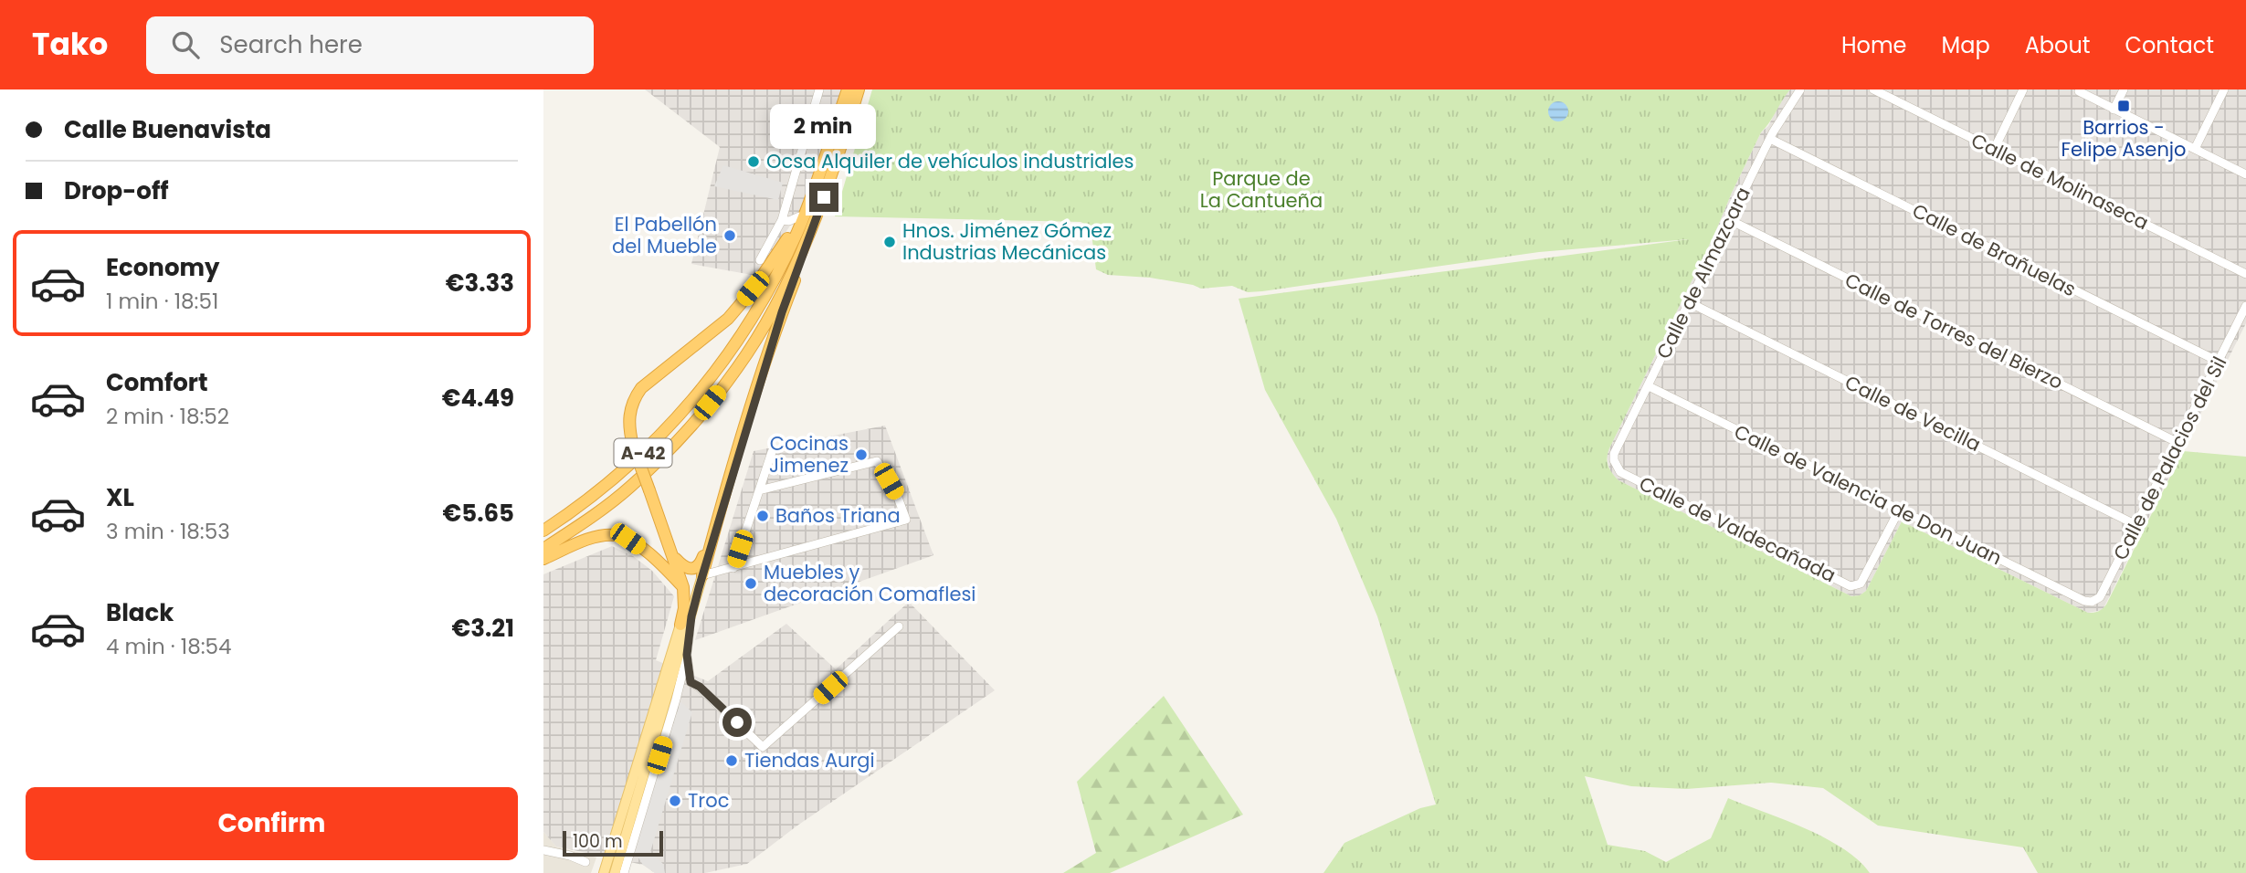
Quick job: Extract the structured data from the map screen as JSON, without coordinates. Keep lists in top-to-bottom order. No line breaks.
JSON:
{"streets":{"highway":["A-42"],"street":["Calle de Molinaseca","Calle de Brañuelas","Calle de Almazcara","Calle de Torres del Bierzo","Calle de Vecilla","Calle de Palacios del Sil","Calle de Valencia de Don Juan","Calle de Valdecañada"]},"crossings":[["Calle de Brañuelas","Calle de Almazcara"],["Calle de Brañuelas","Calle de Palacios del Sil"],["Calle de Almazcara","Calle de Torres del Bierzo"],["Calle de Almazcara","Calle de Vecilla"],["Calle de Almazcara","Calle de Valencia de Don Juan"],["Calle de Almazcara","Calle de Valdecañada"],["Calle de Torres del Bierzo","Calle de Palacios del Sil"],["Calle de Vecilla","Calle de Palacios del Sil"],["Calle de Palacios del Sil","Calle de Valencia de Don Juan"],["Calle de Valencia de Don Juan","Calle de Valdecañada"]],"parks":["Parque de La Cantueña"],"places":{"transit":["Barrios - Felipe Asenjo"],"other":["Ocsa Alquiler de vehículos industriales","El Pabellón del Mueble","Hnos. Jiménez Gómez Industrias Mecánicas","Cocinas Jimenez","Baños Triana","Muebles y decoración Comaflesi","Tiendas Aurgi","Troc"]},"scale_bar":"100 m","page":{"header":"Tako","search":"Search here","nav":["Home","Map","About","Contact"],"banner":["Calle Buenavista","Drop-off"],"bubble":"2 min","list":[{"name":"Economy","note":"1 min · 18:51","value":"€3.33"},{"name":"Comfort","note":"2 min · 18:52","value":"€4.49"},{"name":"XL","note":"3 min · 18:53","value":"€5.65"},{"name":"Black","note":"4 min · 18:54","value":"€3.21"}],"buttons":"Confirm","scale":"100 m"}}
